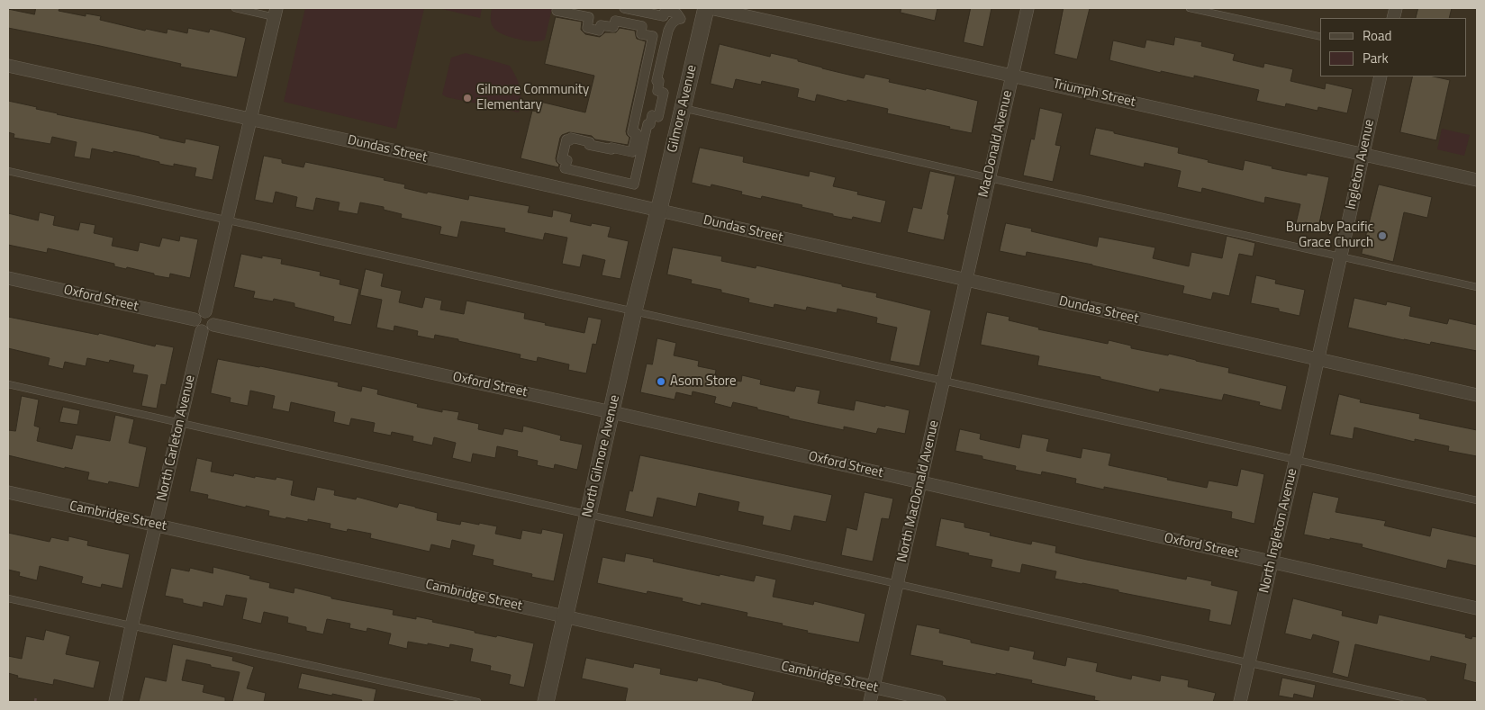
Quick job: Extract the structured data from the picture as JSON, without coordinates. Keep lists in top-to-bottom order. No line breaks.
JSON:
{"streets":{"street":["Triumph Street","Gilmore Avenue","MacDonald Avenue","Dundas Street","Ingleton Avenue","Oxford Street","North Carleton Avenue","North Gilmore Avenue","North MacDonald Avenue","Cambridge Street","North Ingleton Avenue"]},"crossings":[["Triumph Street","MacDonald Avenue"],["Triumph Street","Ingleton Avenue"],["Gilmore Avenue","Dundas Street"],["Gilmore Avenue","North Gilmore Avenue"],["MacDonald Avenue","Dundas Street"],["MacDonald Avenue","North MacDonald Avenue"],["Dundas Street","Ingleton Avenue"],["Dundas Street","North Gilmore Avenue"],["Dundas Street","North MacDonald Avenue"],["Dundas Street","North Ingleton Avenue"],["Ingleton Avenue","North Ingleton Avenue"],["Oxford Street","North Carleton Avenue"],["Oxford Street","North Gilmore Avenue"],["Oxford Street","North MacDonald Avenue"],["Oxford Street","North Ingleton Avenue"],["North Carleton Avenue","Cambridge Street"],["North Gilmore Avenue","Cambridge Street"],["North MacDonald Avenue","Cambridge Street"]],"places":["Gilmore Community Elementary","Burnaby Pacific Grace Church","Asom Store"],"legend":["Road","Park"]}
